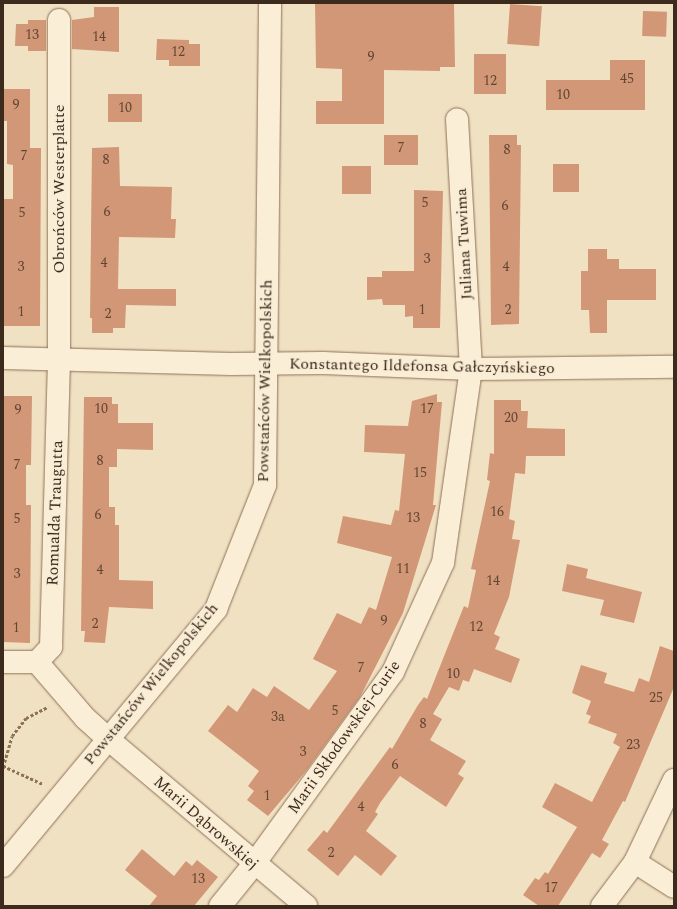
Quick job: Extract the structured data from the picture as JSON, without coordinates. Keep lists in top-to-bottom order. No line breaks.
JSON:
{"streets":{"street":["Obrońców Westerplatte","Juliana Tuwima","Konstantego Ildefonsa Gałczyńskiego","Powstańców Wielkopolskich","Romualda Traugutta","Marii Skłodowskiej-Curie","Marii Dąbrowskiej"]},"crossings":[["Obrońców Westerplatte","Konstantego Ildefonsa Gałczyńskiego"],["Obrońców Westerplatte","Romualda Traugutta"],["Juliana Tuwima","Konstantego Ildefonsa Gałczyńskiego"],["Juliana Tuwima","Marii Skłodowskiej-Curie"],["Konstantego Ildefonsa Gałczyńskiego","Powstańców Wielkopolskich"],["Konstantego Ildefonsa Gałczyńskiego","Romualda Traugutta"],["Konstantego Ildefonsa Gałczyńskiego","Marii Skłodowskiej-Curie"],["Powstańców Wielkopolskich","Marii Dąbrowskiej"],["Romualda Traugutta","Marii Dąbrowskiej"],["Marii Skłodowskiej-Curie","Marii Dąbrowskiej"]],"house_numbers":["13","14","12","9","45","12","10","9","10","7","8","7","8","5","6","6","5","3","4","3","4","1","2","1","2","10","17","9","20","8","7","15","16","6","13","5","11","4","3","14","9","2","12","1","7","10","25","5","3a","8","23","3","6","1","4","2","13","17"]}
